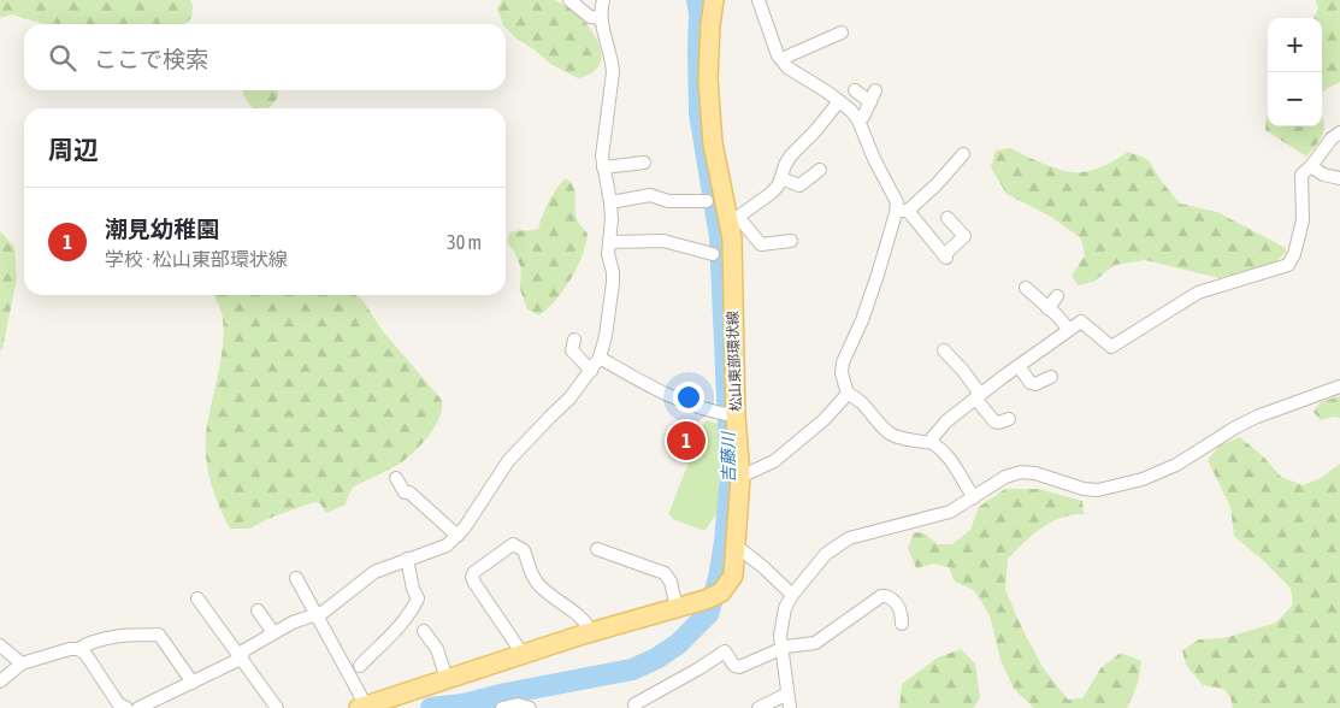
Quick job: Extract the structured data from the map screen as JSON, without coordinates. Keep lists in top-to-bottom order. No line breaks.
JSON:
{"streets":{"main road":["松山東部環状線"]},"water":["吉藤川"],"page":{"map_buttons":["+","−"],"search":"ここで検索","heading":"周辺","list":[{"mark":"1","name":"潮見幼稚園","note":"学校 · 松山東部環状線","value":"30 m"}],"pins":"1"}}
